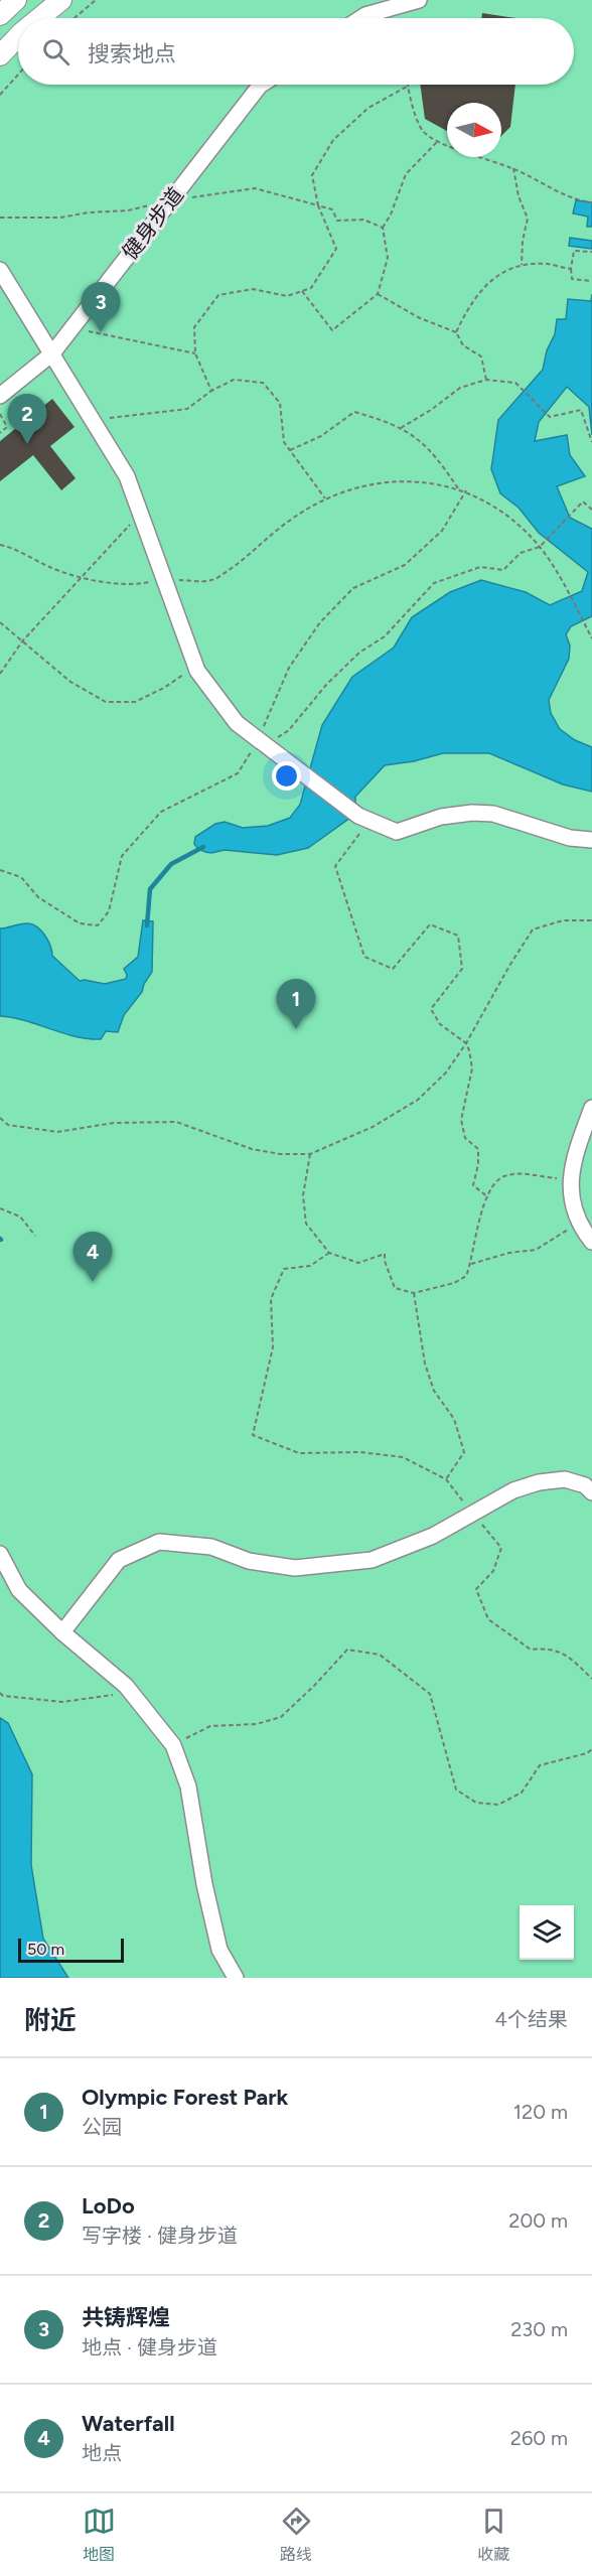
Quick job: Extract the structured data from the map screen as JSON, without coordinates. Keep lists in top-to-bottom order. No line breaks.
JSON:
{"streets":{"street":["健身步道"]},"scale_bar":"50 m","north":"right","page":{"search":"搜索地点","pins":["3","2","1","4"],"scale":"50 m","heading":["附近","4个结果"],"list":[{"mark":"1","name":"Olympic Forest Park","note":"公园","value":"120 m"},{"mark":"2","name":"LoDo","note":"写字楼 · 健身步道","value":"200 m"},{"mark":"3","name":"共铸辉煌","note":"地点 · 健身步道","value":"230 m"},{"mark":"4","name":"Waterfall","note":"地点","value":"260 m"}],"nav":["地图","路线","收藏"]}}
